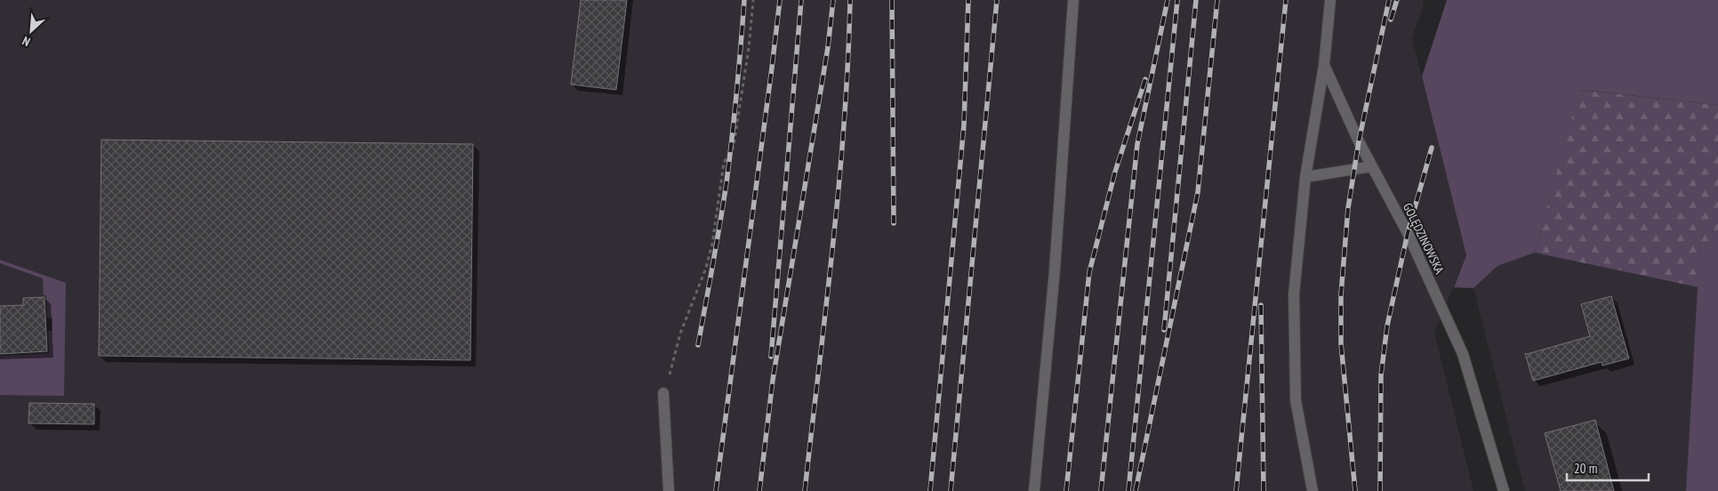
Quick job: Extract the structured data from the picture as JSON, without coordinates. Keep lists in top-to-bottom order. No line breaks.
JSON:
{"streets":{"lane":["GOLĘDZINOWSKA"]},"scale_bar":"20 m","north":"bottom left"}
